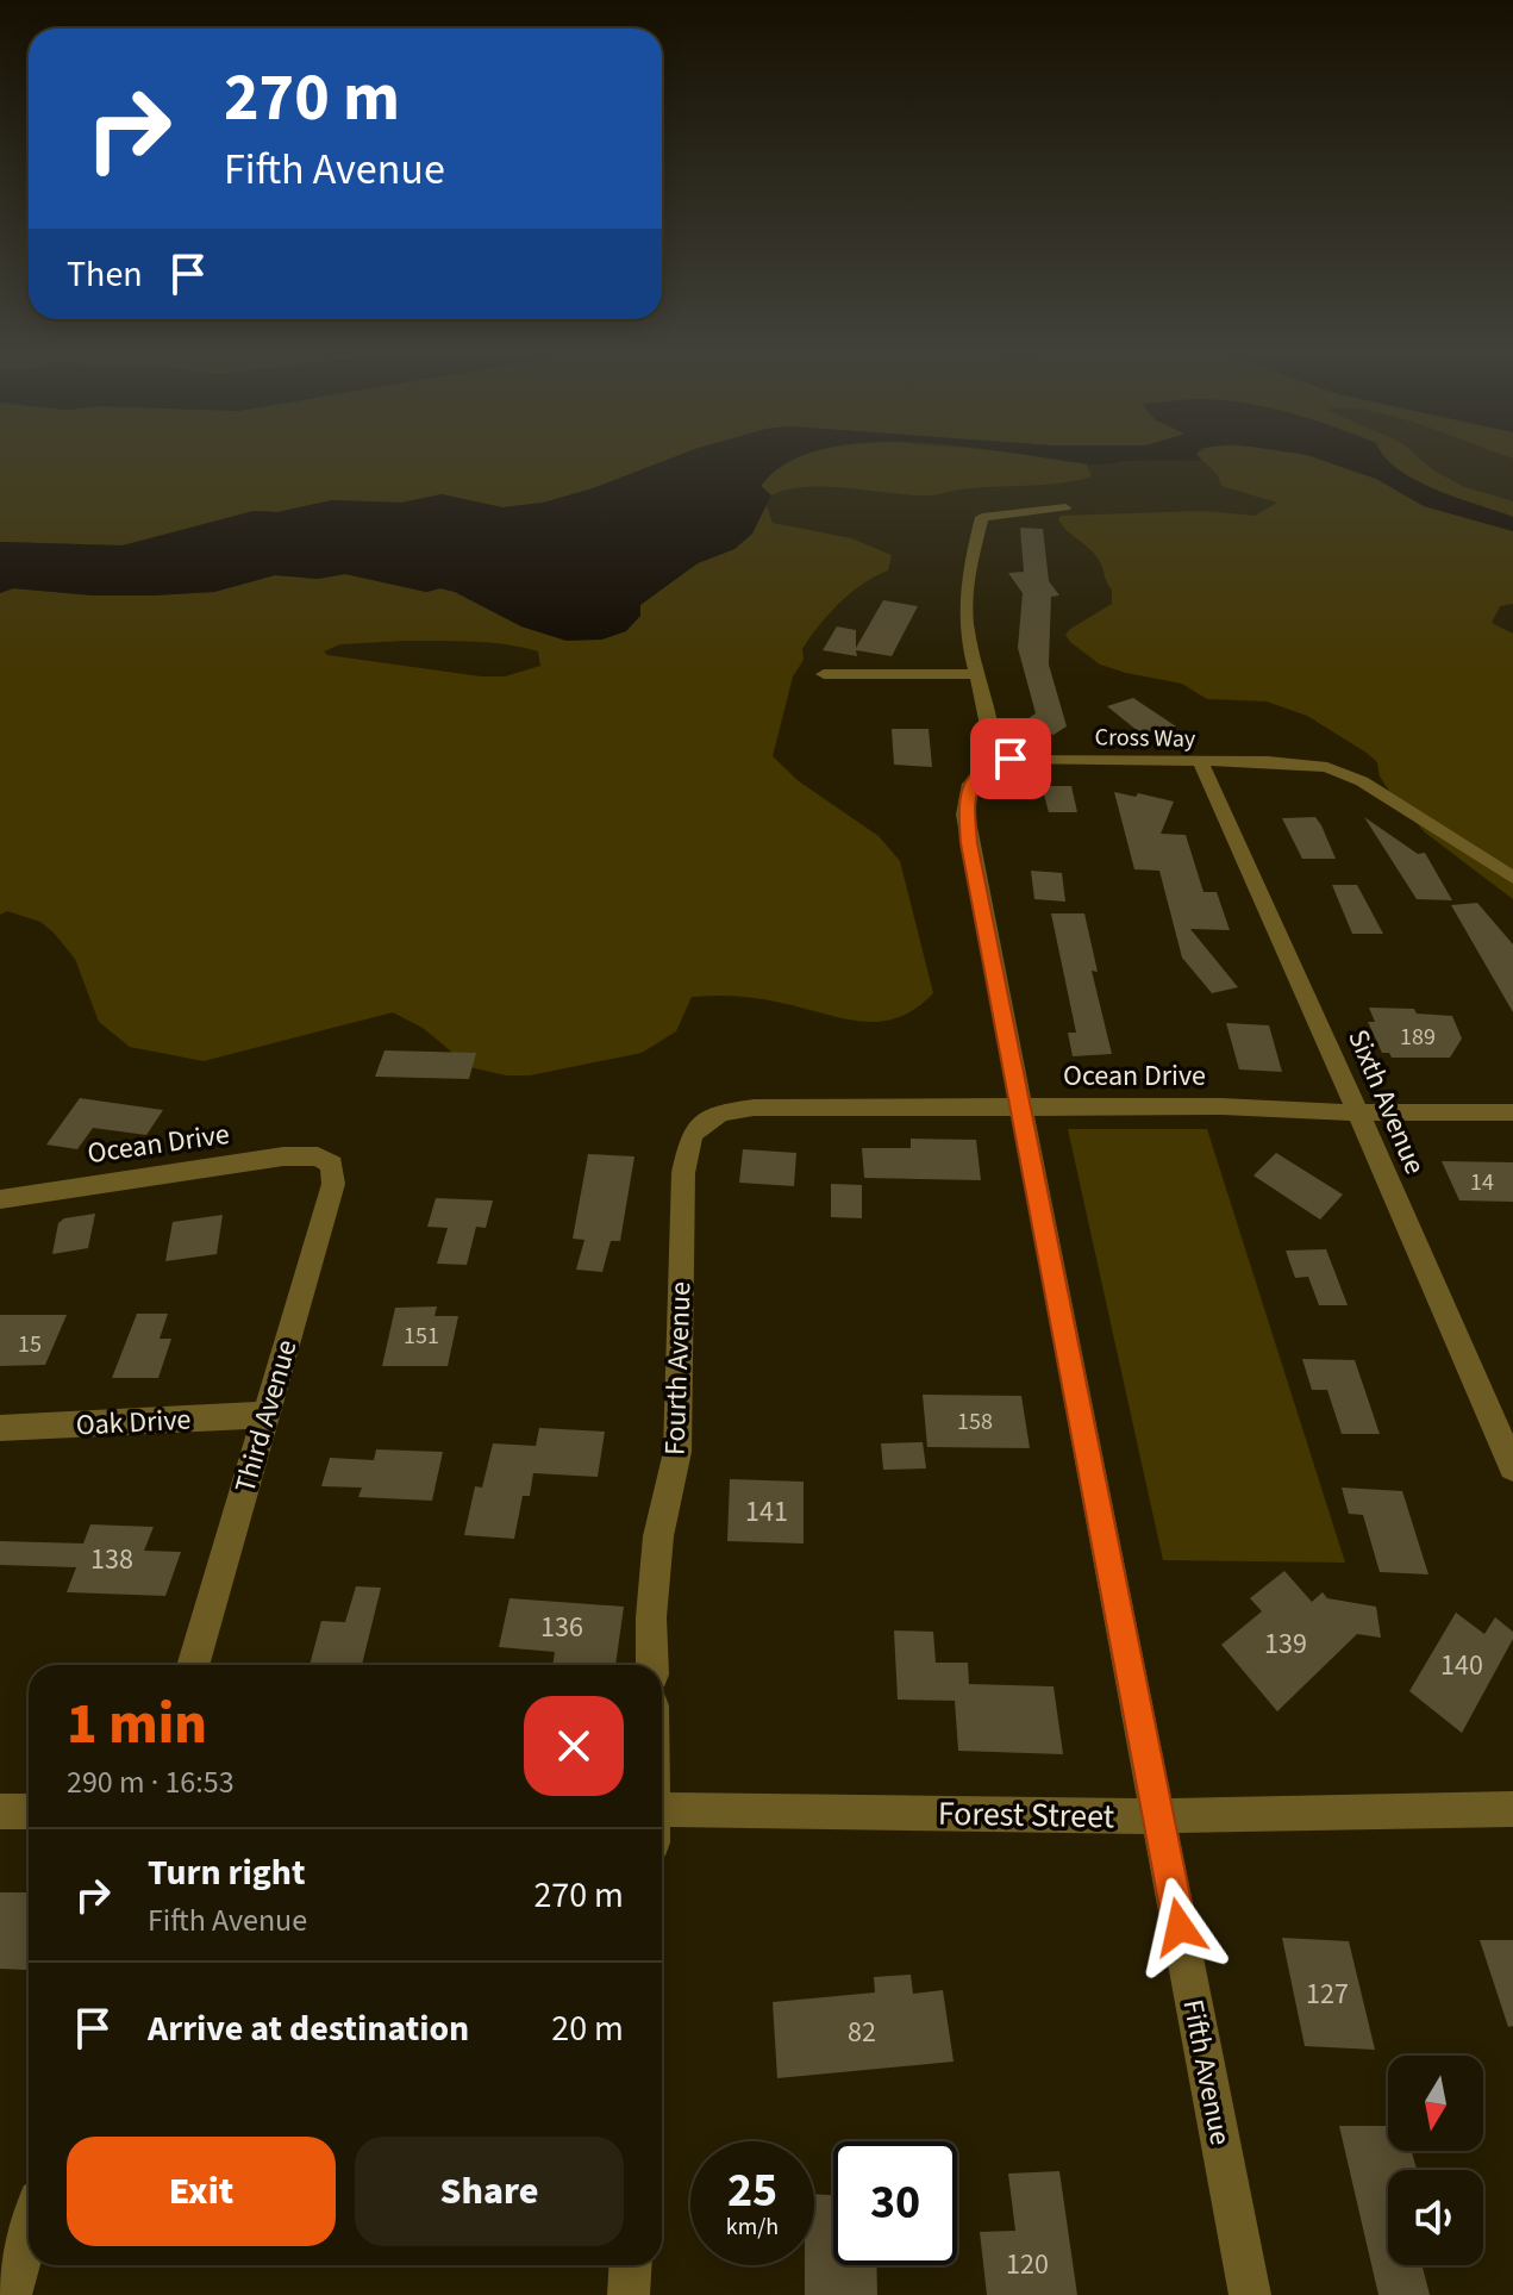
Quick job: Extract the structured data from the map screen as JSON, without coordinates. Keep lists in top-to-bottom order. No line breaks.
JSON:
{"streets":{"street":["Cross Way","Ocean Drive","Sixth Avenue","Fourth Avenue","Third Avenue","Oak Drive","Forest Street","Fifth Avenue"]},"crossings":[["Cross Way","Sixth Avenue"],["Cross Way","Fifth Avenue"],["Ocean Drive","Sixth Avenue"],["Ocean Drive","Fourth Avenue"],["Ocean Drive","Third Avenue"],["Ocean Drive","Fifth Avenue"],["Third Avenue","Oak Drive"],["Forest Street","Fifth Avenue"]],"house_numbers":["189","14","151","15","158","141","138","136","139","140","127","82","120"],"north":"bottom","page":{"turn":["270 m","Fifth Avenue"],"then":"Then","heading":["1 min","290 m · 16:53"],"list":[{"name":"Turn right","note":"Fifth Avenue","value":"270 m"},{"name":"Arrive at destination","value":"20 m"}],"buttons":["Exit","Share"],"speed":"25 km/h","limit":"30"}}
